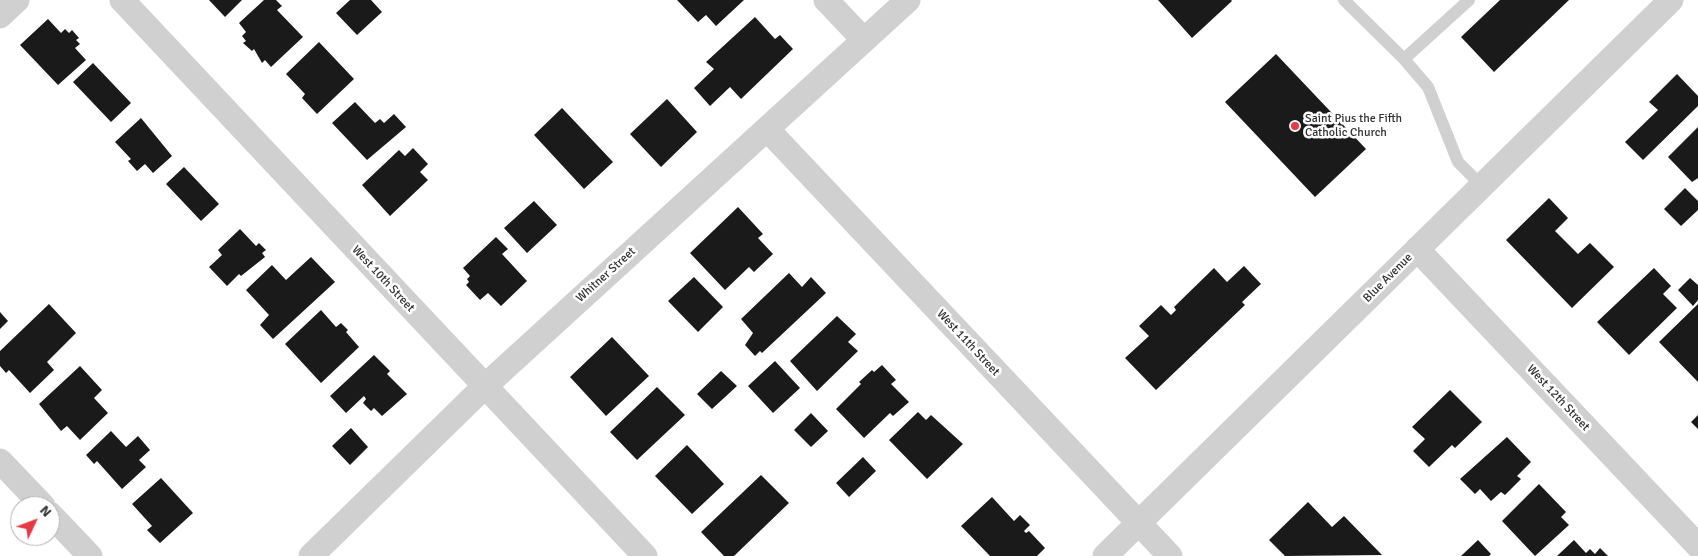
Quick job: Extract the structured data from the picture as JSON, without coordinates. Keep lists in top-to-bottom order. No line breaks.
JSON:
{"streets":{"street":["Whitner Street","Blue Avenue","West 10th Street","West 11th Street","West 12th Street"]},"crossings":[["Whitner Street","West 10th Street"],["Whitner Street","West 11th Street"],["Blue Avenue","West 11th Street"],["Blue Avenue","West 12th Street"]],"places":["Saint Pius the Fifth Catholic Church"],"north":"top right"}
